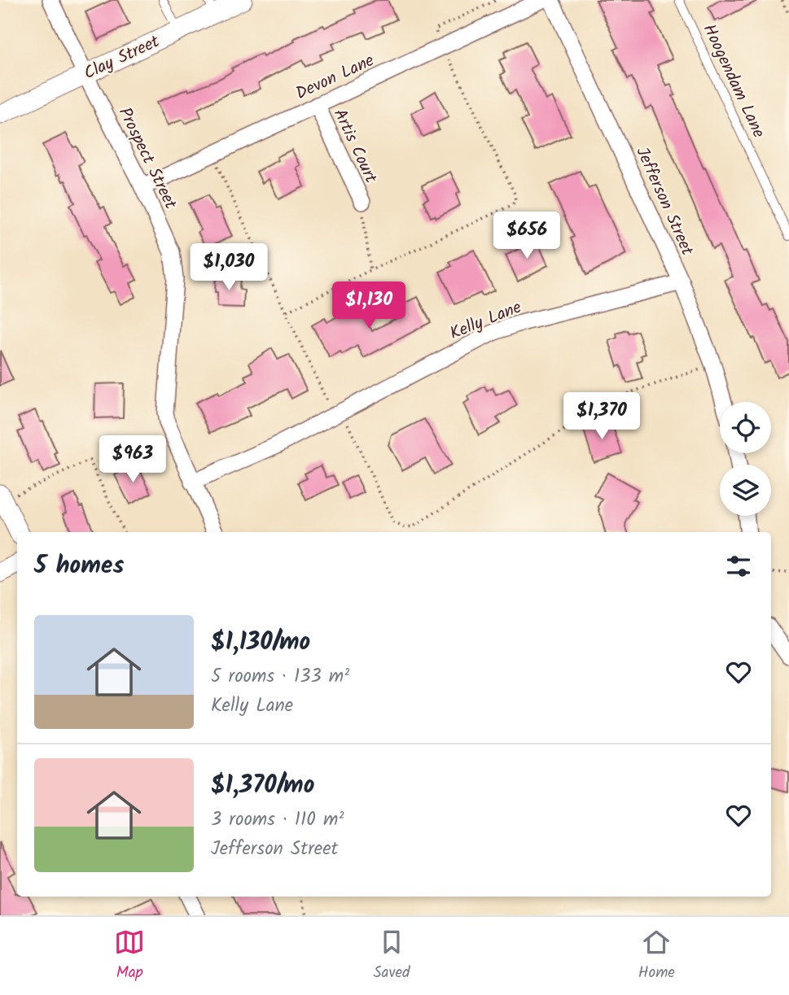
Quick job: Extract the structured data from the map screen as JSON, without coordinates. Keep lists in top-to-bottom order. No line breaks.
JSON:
{"streets":{"street":["Clay Street","Devon Lane","Artis Court","Prospect Street","Jefferson Street","Kelly Lane"],"lane":["Hoogendam Lane"]},"crossings":[["Clay Street","Prospect Street"],["Devon Lane","Artis Court"],["Devon Lane","Prospect Street"],["Prospect Street","Kelly Lane"],["Jefferson Street","Kelly Lane"]],"page":{"price":["$656","$1,030","$1,130","$1,370","$963"],"heading":"5 homes","list":[{"name":"$1,130/mo","note":"5 rooms · 133 m² · Kelly Lane"},{"name":"$1,370/mo","note":"3 rooms · 110 m² · Jefferson Street"}],"tabs":["Map","Saved","Home"]}}
